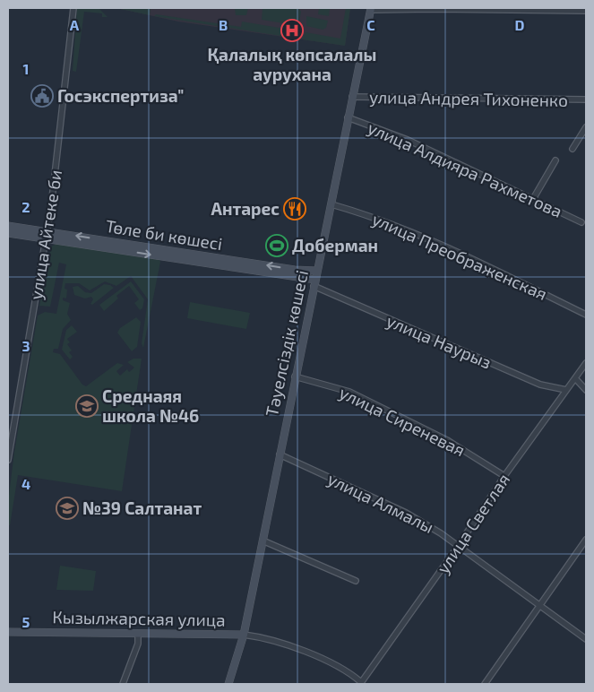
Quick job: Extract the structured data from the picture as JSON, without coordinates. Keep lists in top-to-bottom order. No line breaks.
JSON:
{"streets":{"main road":["Төле би көшесі","Тәуелсіздік көшесі","Кызылжарская улица"],"street":["улица Андрея Тихоненко","улица Алдияра Рахметова","улица Айтеке би","улица Преображенская","улица Наурыз","улица Сиреневая","улица Алмалы","улица Светлая"]},"crossings":[["улица Андрея Тихоненко","Тәуелсіздік көшесі"],["улица Алдияра Рахметова","Тәуелсіздік көшесі"],["улица Айтеке би","Төле би көшесі"],["Төле би көшесі","Тәуелсіздік көшесі"],["улица Преображенская","Тәуелсіздік көшесі"],["улица Наурыз","Тәуелсіздік көшесі"],["улица Наурыз","улица Светлая"],["Тәуелсіздік көшесі","улица Сиреневая"],["Тәуелсіздік көшесі","улица Алмалы"],["Тәуелсіздік көшесі","Кызылжарская улица"],["улица Сиреневая","улица Светлая"],["улица Алмалы","улица Светлая"]],"places":{"hospital":["Қалалық көпсалалы аурухана"],"public building":["Госэкспертиза\""],"restaurant":["Антарес"],"sports":["Доберман"],"school or university":["Среднаяя школа №46","№39 Салтанат"]},"grid":{"columns":["A","B","C","D"],"rows":["1","2","3","4","5"]}}
